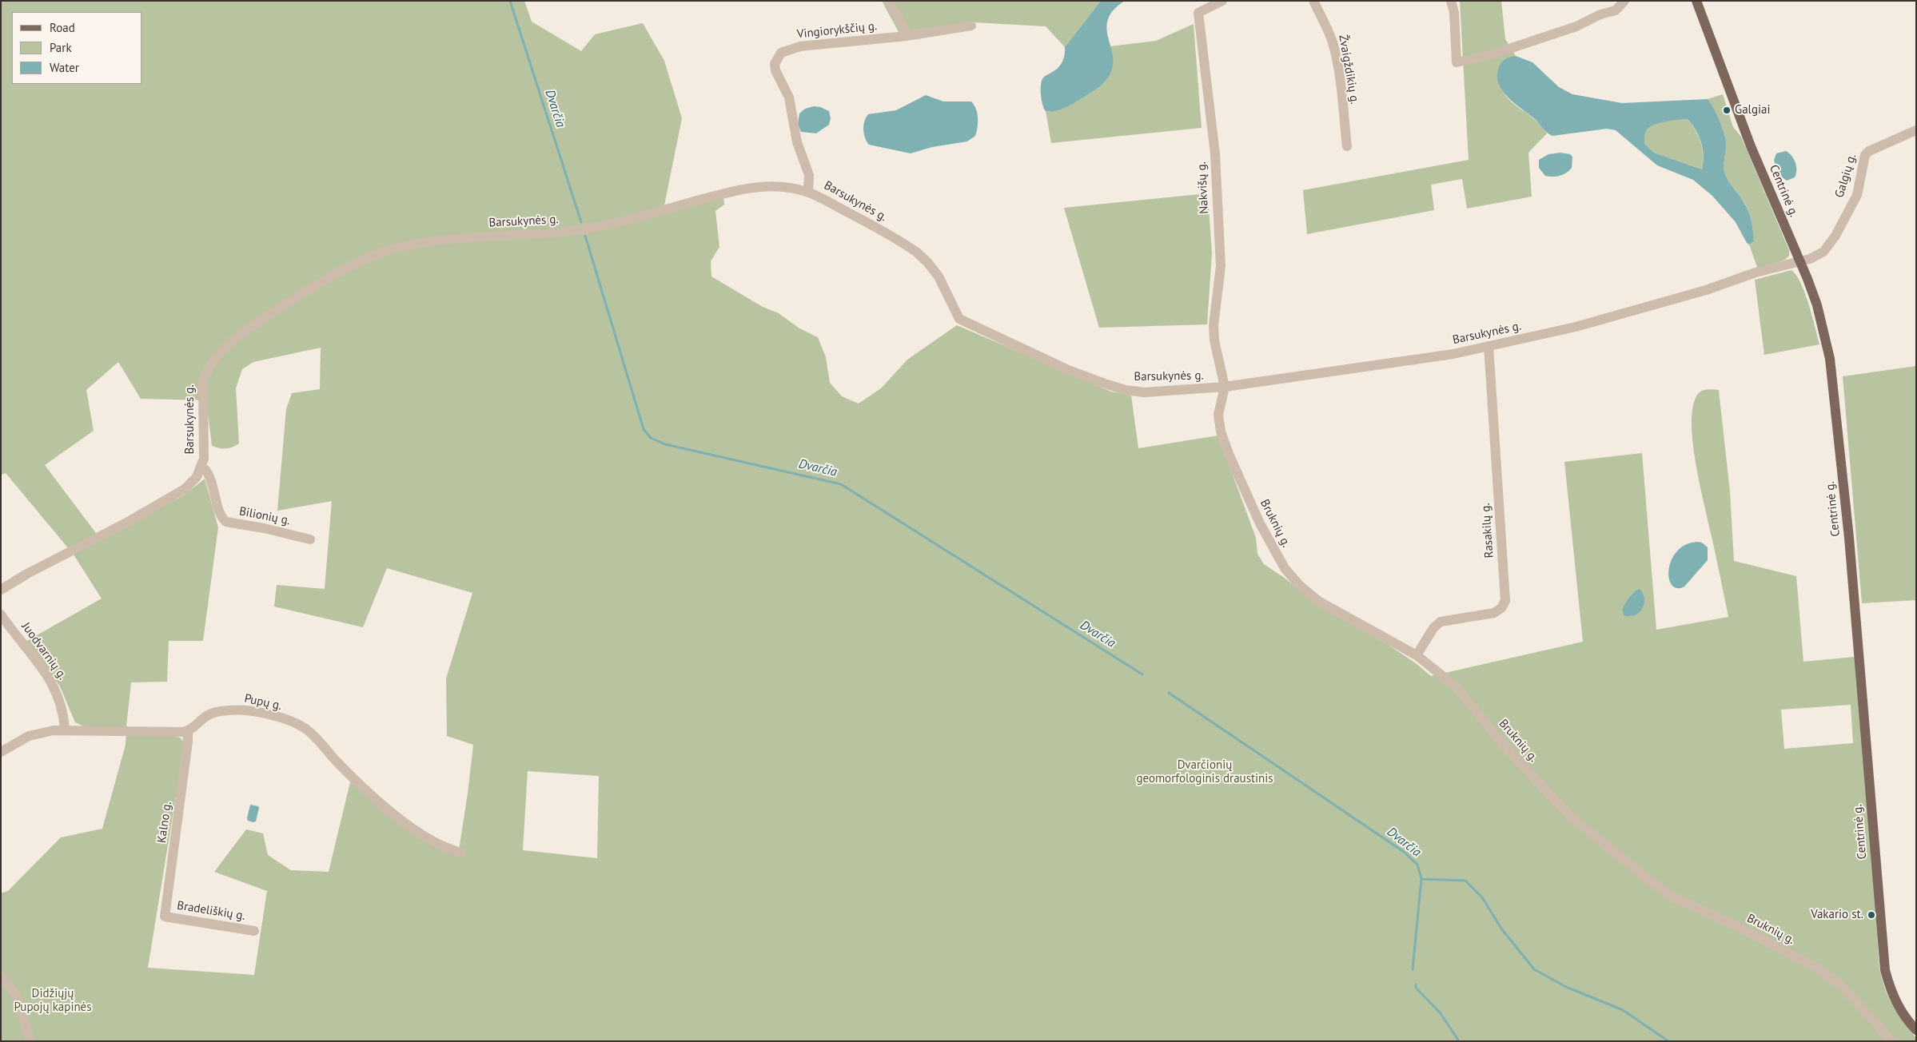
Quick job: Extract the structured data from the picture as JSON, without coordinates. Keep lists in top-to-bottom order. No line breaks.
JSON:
{"streets":{"main road":["Centrinė g."],"street":["Vingiorykščių g.","Žvaigždikių g.","Galgių g.","Nakvišų g.","Barsukynės g.","Bilionių g.","Bruknių g.","Rasakilų g.","Juodvarnių g.","Pupų g.","Kalno g.","Bradeliškių g."]},"crossings":[["Vingiorykščių g.","Barsukynės g."],["Galgių g.","Centrinė g."],["Galgių g.","Barsukynės g."],["Nakvišų g.","Barsukynės g."],["Nakvišų g.","Bruknių g."],["Centrinė g.","Barsukynės g."],["Barsukynės g.","Bilionių g."],["Barsukynės g.","Bruknių g."],["Barsukynės g.","Rasakilų g."],["Bruknių g.","Rasakilų g."],["Pupų g.","Kalno g."],["Kalno g.","Bradeliškių g."]],"water":["Dvarčia"],"parks":["Dvarčionių geomorfologinis draustinis","Didžiųjų Pupojų kapinės"],"places":["Galgiai","Vakario st."],"legend":["Road","Park","Water"]}
